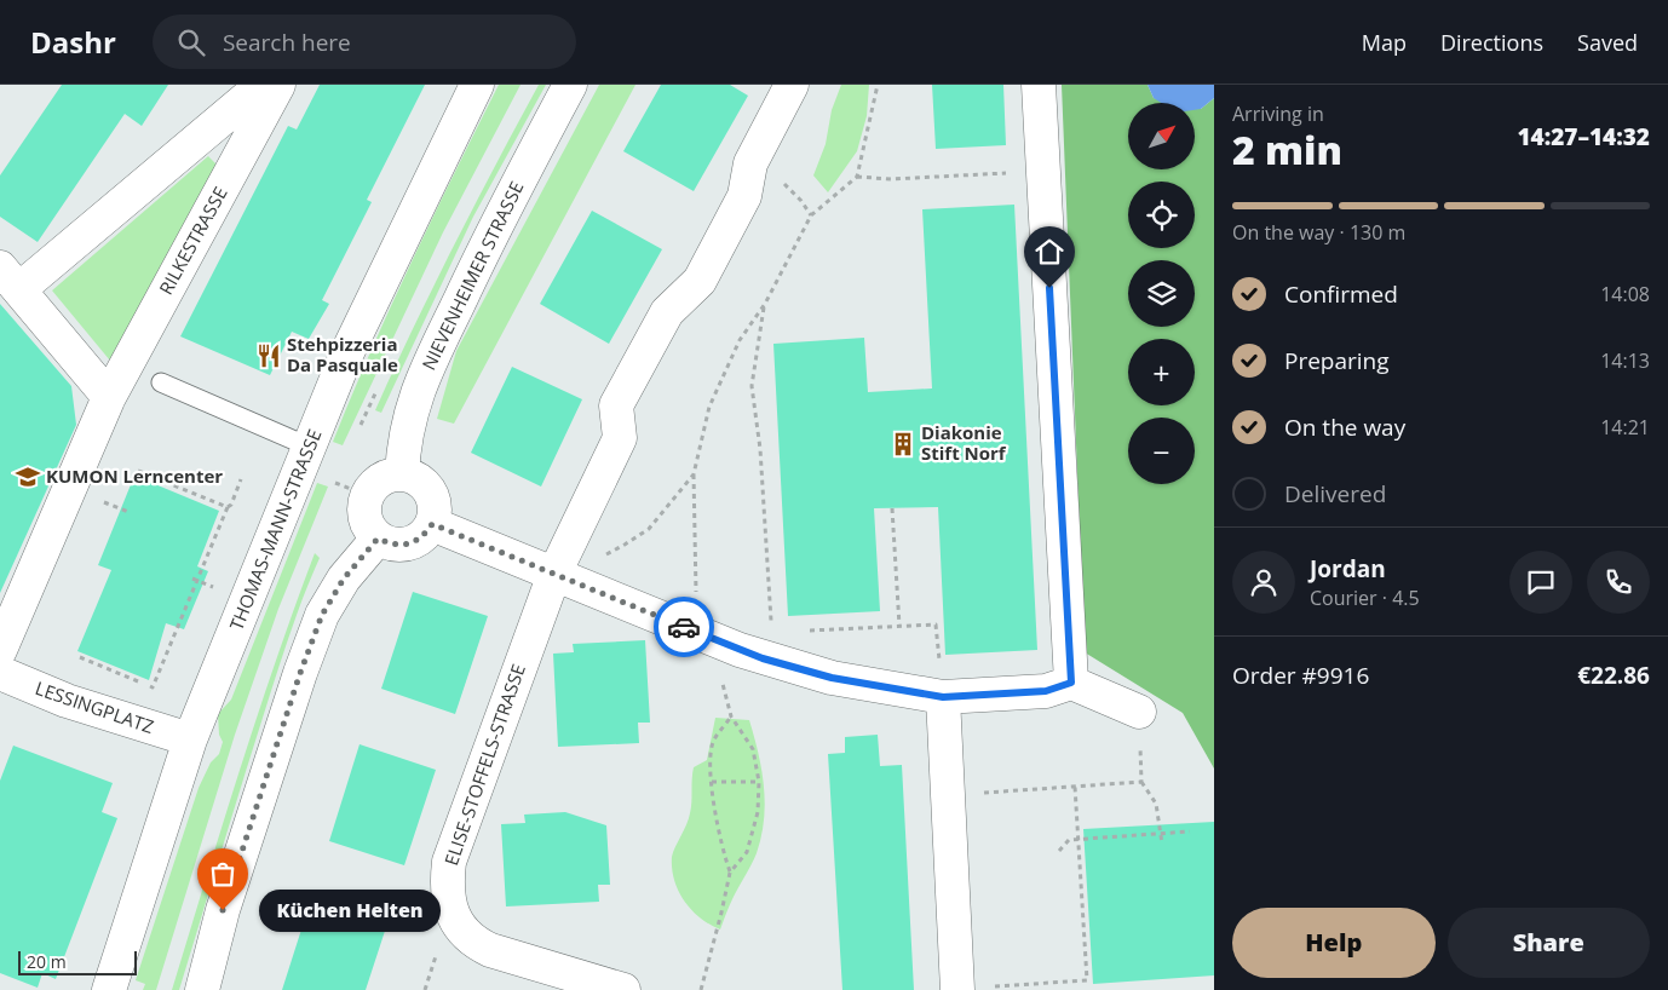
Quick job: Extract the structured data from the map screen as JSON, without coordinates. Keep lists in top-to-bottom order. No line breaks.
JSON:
{"streets":{"street":["RILKESTRASSE","NIEVENHEIMER STRASSE","THOMAS-MANN-STRASSE","LESSINGPLATZ","ELISE-STOFFELS-STRASSE"]},"crossings":[["THOMAS-MANN-STRASSE","LESSINGPLATZ"]],"places":{"restaurant":["Stehpizzeria Da Pasquale"],"building":["Diakonie Stift Norf"],"school or university":["KUMON Lerncenter"],"other":["Küchen Helten"]},"scale_bar":"20 m","north":"top right","page":{"header":"Dashr","search":"Search here","nav":["Map","Directions","Saved"],"heading":["2 min","Arriving in","14:27–14:32"],"panel":["Jordan","Courier · 4.5","Order #9916","€22.86"],"map_buttons":["+","−"],"bar":"On the way · 130 m","list":[["Confirmed","14:08"],["Preparing","14:13"],["On the way","14:21"],"Delivered"],"bubble":"Küchen Helten","buttons":["Help","Share"],"scale":"20 m"}}
